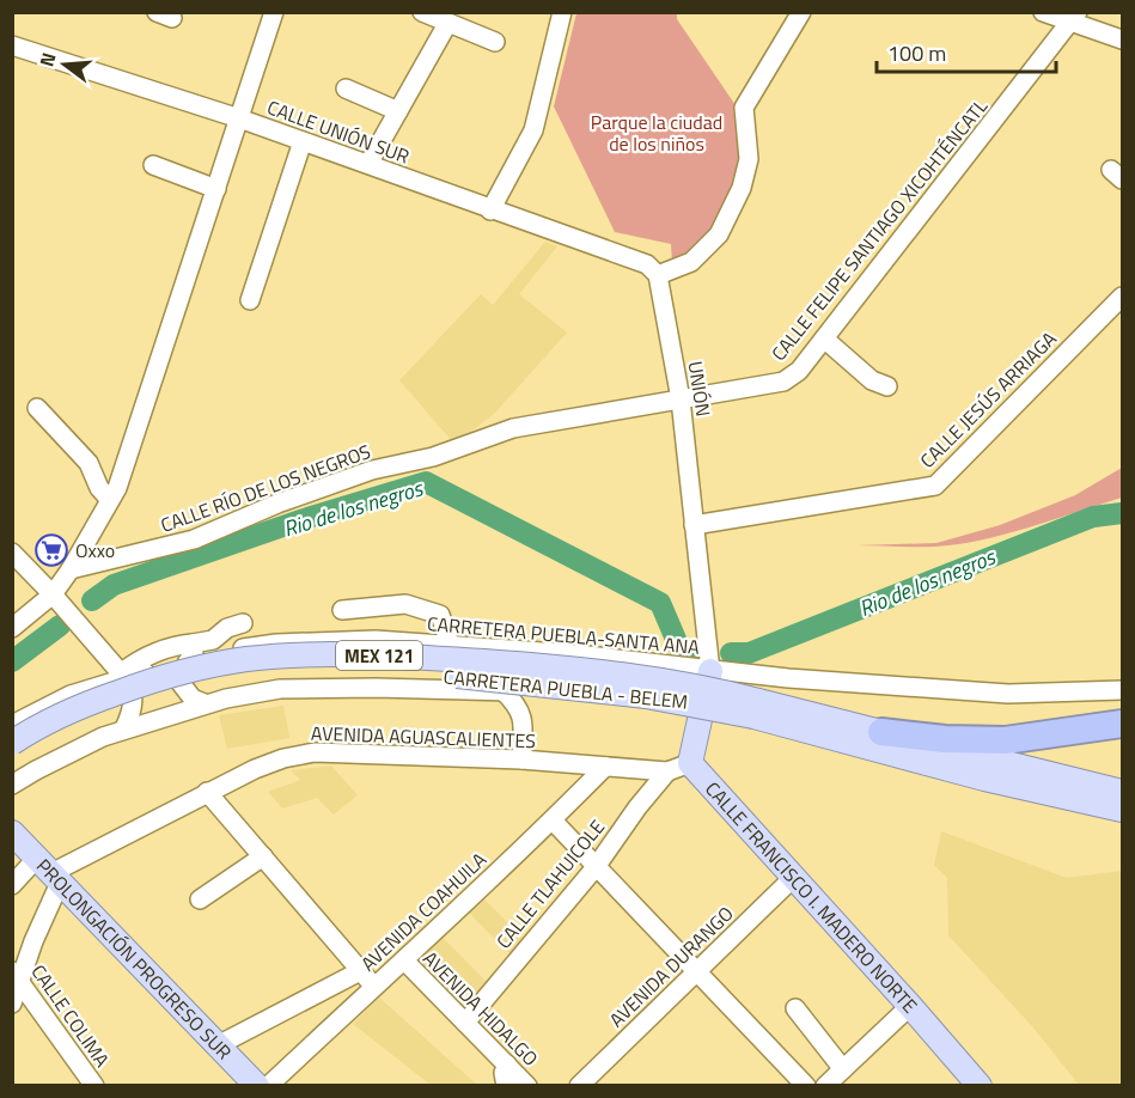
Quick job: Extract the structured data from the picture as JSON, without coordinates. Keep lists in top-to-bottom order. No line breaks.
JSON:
{"streets":{"main road":["MEX 121","CARRETERA PUEBLA - BELEM","CALLE FRANCISCO I. MADERO NORTE","PROLONGACIÓN PROGRESO SUR"],"street":["CALLE UNIÓN SUR","CALLE FELIPE SANTIAGO XICOHTÉNCATL","UNIÓN","CALLE JESÚS ARRIAGA","CALLE RÍO DE LOS NEGROS","CARRETERA PUEBLA-SANTA ANA","AVENIDA AGUASCALIENTES","CALLE TLAHUICOLE","AVENIDA COAHUILA","AVENIDA DURANGO","AVENIDA HIDALGO","CALLE COLIMA"]},"crossings":[["CALLE UNIÓN SUR","UNIÓN"],["CALLE FELIPE SANTIAGO XICOHTÉNCATL","UNIÓN"],["CALLE FELIPE SANTIAGO XICOHTÉNCATL","CALLE RÍO DE LOS NEGROS"],["UNIÓN","CALLE JESÚS ARRIAGA"],["UNIÓN","CARRETERA PUEBLA-SANTA ANA"],["UNIÓN","CALLE FRANCISCO I. MADERO NORTE"],["CARRETERA PUEBLA-SANTA ANA","CALLE FRANCISCO I. MADERO NORTE"],["AVENIDA AGUASCALIENTES","CALLE TLAHUICOLE"],["AVENIDA AGUASCALIENTES","CALLE FRANCISCO I. MADERO NORTE"],["AVENIDA AGUASCALIENTES","AVENIDA COAHUILA"],["AVENIDA AGUASCALIENTES","PROLONGACIÓN PROGRESO SUR"],["CALLE TLAHUICOLE","AVENIDA HIDALGO"],["CALLE FRANCISCO I. MADERO NORTE","AVENIDA DURANGO"],["AVENIDA COAHUILA","AVENIDA HIDALGO"]],"water":["Rio de los negros"],"parks":["Parque la ciudad de los niños"],"places":{"supermarket":["Oxxo"]},"scale_bar":"100 m","north":"left"}
